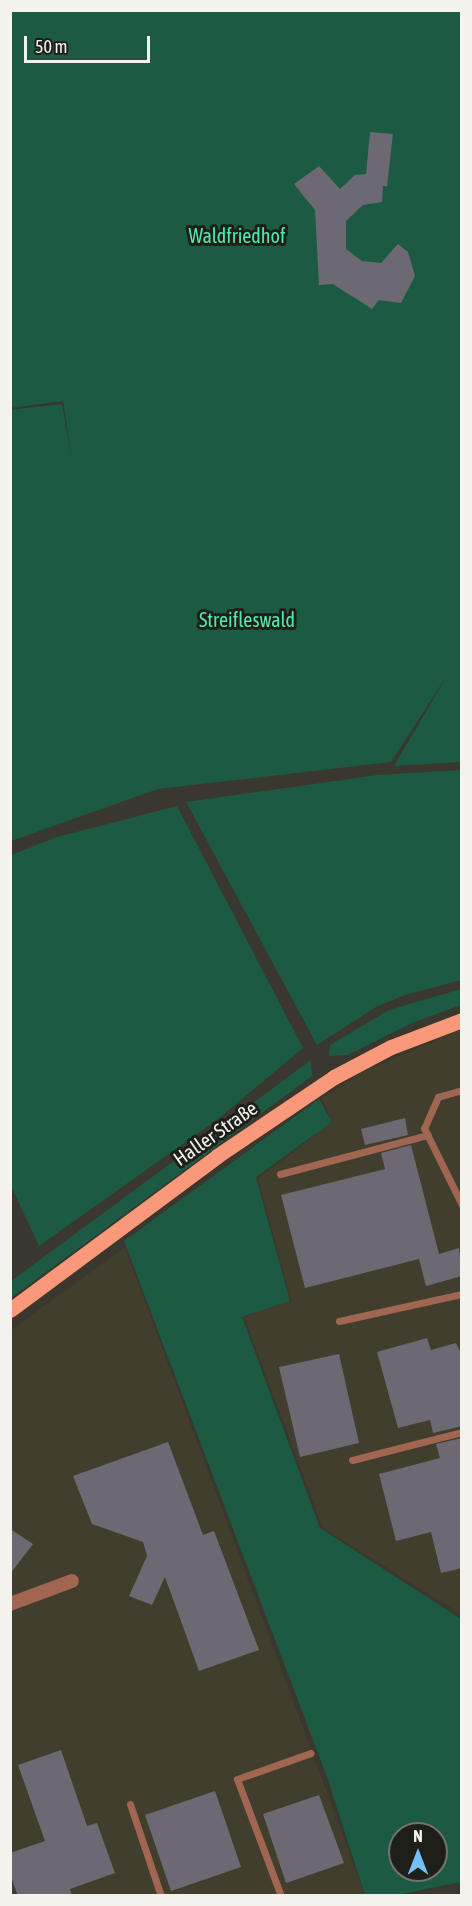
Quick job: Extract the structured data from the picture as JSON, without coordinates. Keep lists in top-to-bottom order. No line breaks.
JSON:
{"streets":{"main road":["Haller Straße"]},"parks":["Waldfriedhof","Streifleswald"],"scale_bar":"50 m","north":"top"}
